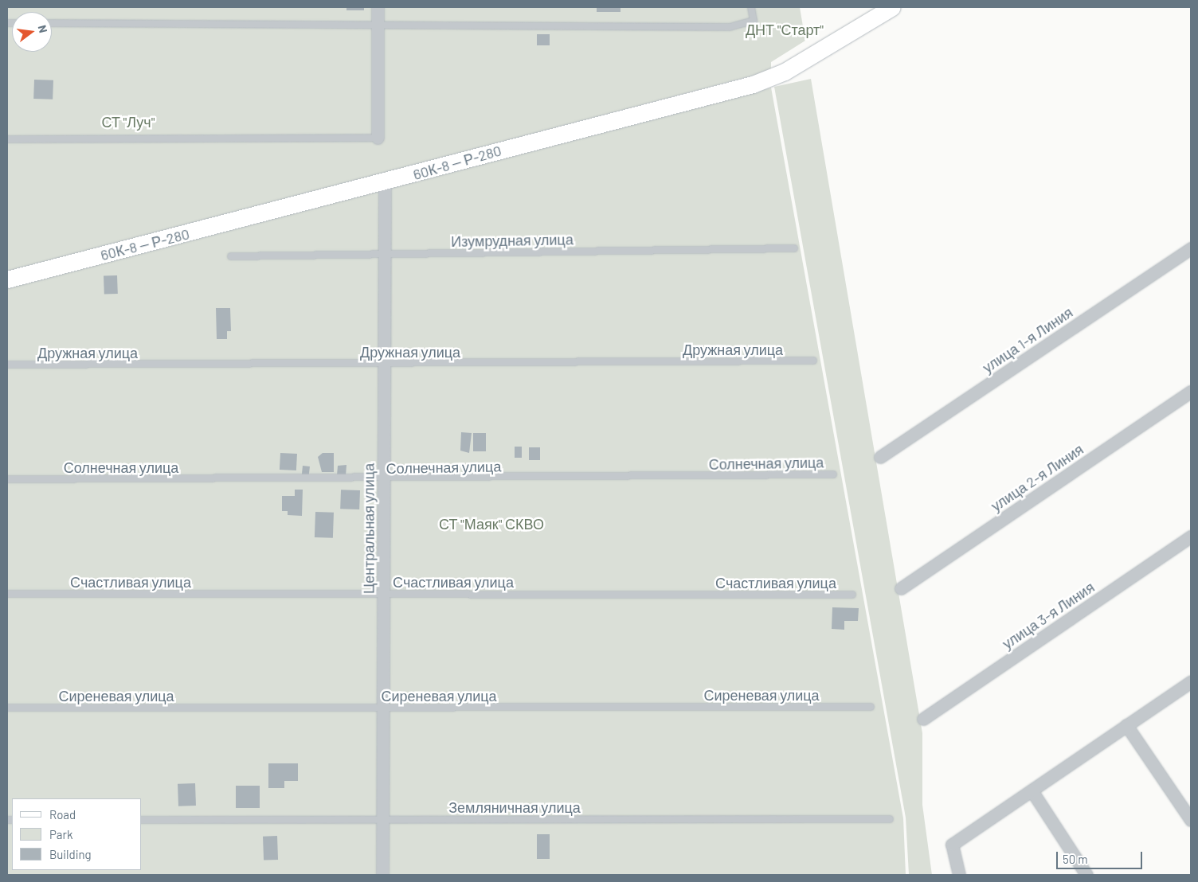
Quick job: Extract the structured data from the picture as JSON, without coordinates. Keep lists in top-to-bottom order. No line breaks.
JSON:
{"streets":{"street":["60К-8 — Р-280","улица 1-я Линия","улица 2-я Линия","Центральная улица","улица 3-я Линия"],"lane":["Изумрудная улица","Дружная улица","Солнечная улица","Счастливая улица","Сиреневая улица","Земляничная улица"]},"crossings":[["60К-8 — Р-280","Центральная улица"],["Изумрудная улица","Центральная улица"],["Дружная улица","Центральная улица"],["Солнечная улица","Центральная улица"],["Центральная улица","Счастливая улица"],["Центральная улица","Сиреневая улица"],["Центральная улица","Земляничная улица"]],"parks":["ДНТ \"Старт\"","СТ \"Луч\"","СТ \"Маяк\" СКВО"],"legend":["Road","Park","Building"],"scale_bar":"50 m","north":"right"}
